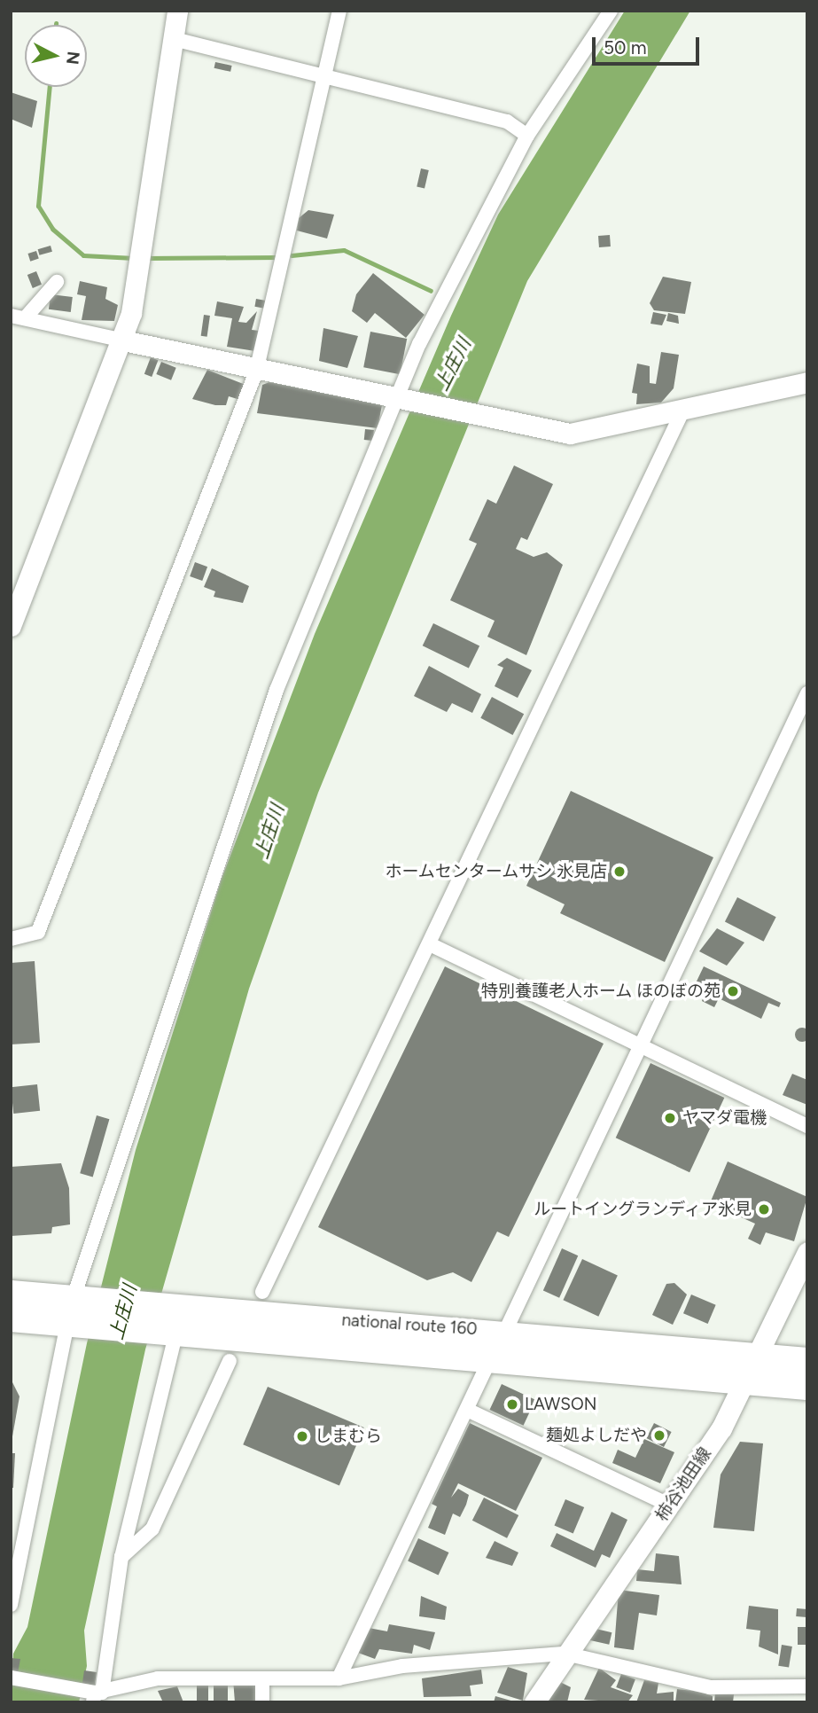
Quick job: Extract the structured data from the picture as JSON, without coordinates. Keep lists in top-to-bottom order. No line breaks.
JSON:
{"streets":{"highway":["national route 160"],"street":["柿谷池田線"]},"crossings":[["national route 160","柿谷池田線"]],"water":["上庄川"],"places":["ホームセンタームサシ 氷見店","特別養護老人ホーム ほのぼの苑","ヤマダ電機","ルートイングランディア氷見","LAWSON","麺処よしだや","しまむら"],"scale_bar":"50 m","north":"right"}
